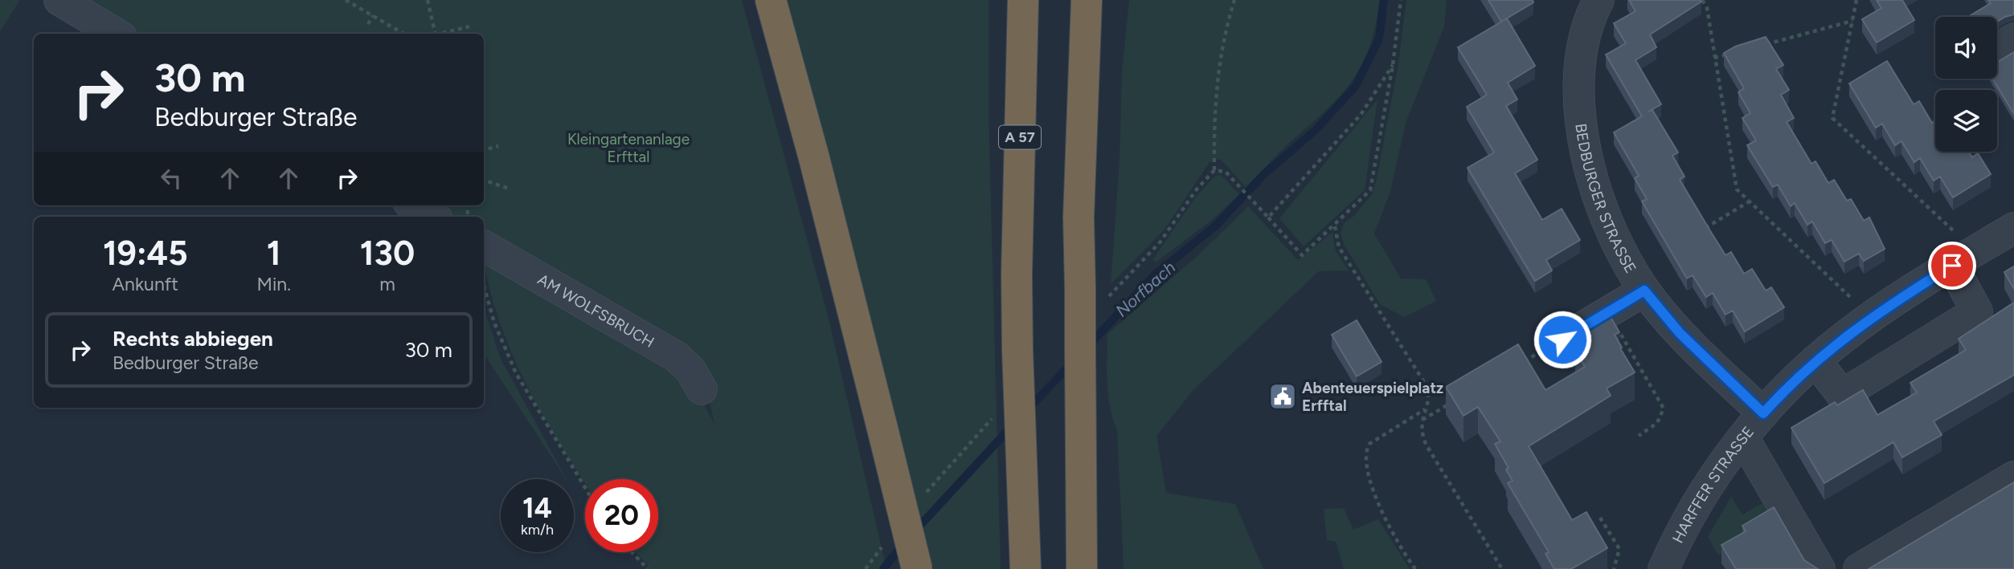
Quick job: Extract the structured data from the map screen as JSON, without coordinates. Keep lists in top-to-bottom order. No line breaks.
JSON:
{"streets":{"highway":["A 57"],"street":["BEDBURGER STRASSE","AM WOLFSBRUCH","HARFFER STRASSE"]},"crossings":[["BEDBURGER STRASSE","HARFFER STRASSE"]],"water":["Norfbach"],"parks":["Kleingartenanlage Erfttal"],"places":{"public building":["Abenteuerspielplatz Erfftal"]},"page":{"turn":["30 m","Bedburger Straße"],"eta":["19:45","Ankunft","1","Min.","130","m"],"list":[{"name":"Rechts abbiegen","note":"Bedburger Straße","value":"30 m"}],"speed":"14 km/h","limit":"20"}}
